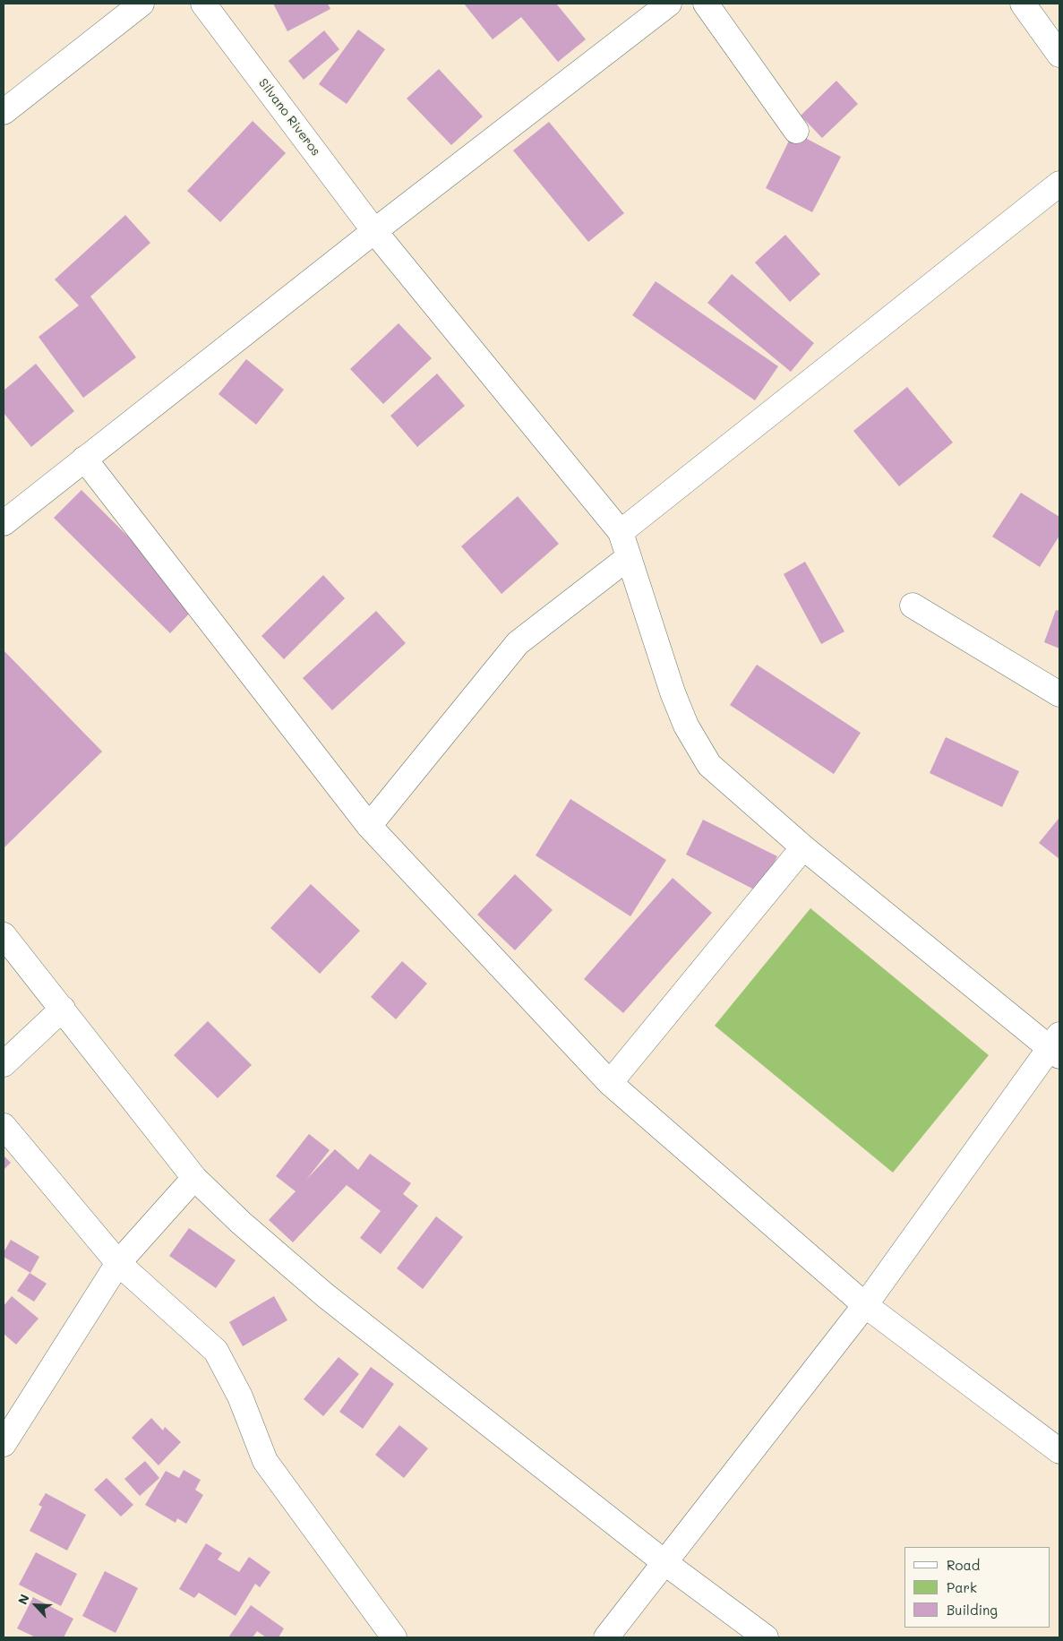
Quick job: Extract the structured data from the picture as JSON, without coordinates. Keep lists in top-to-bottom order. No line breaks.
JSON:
{"streets":{"street":["Silvano Riveros"]},"legend":["Road","Park","Building"],"north":"top left"}
